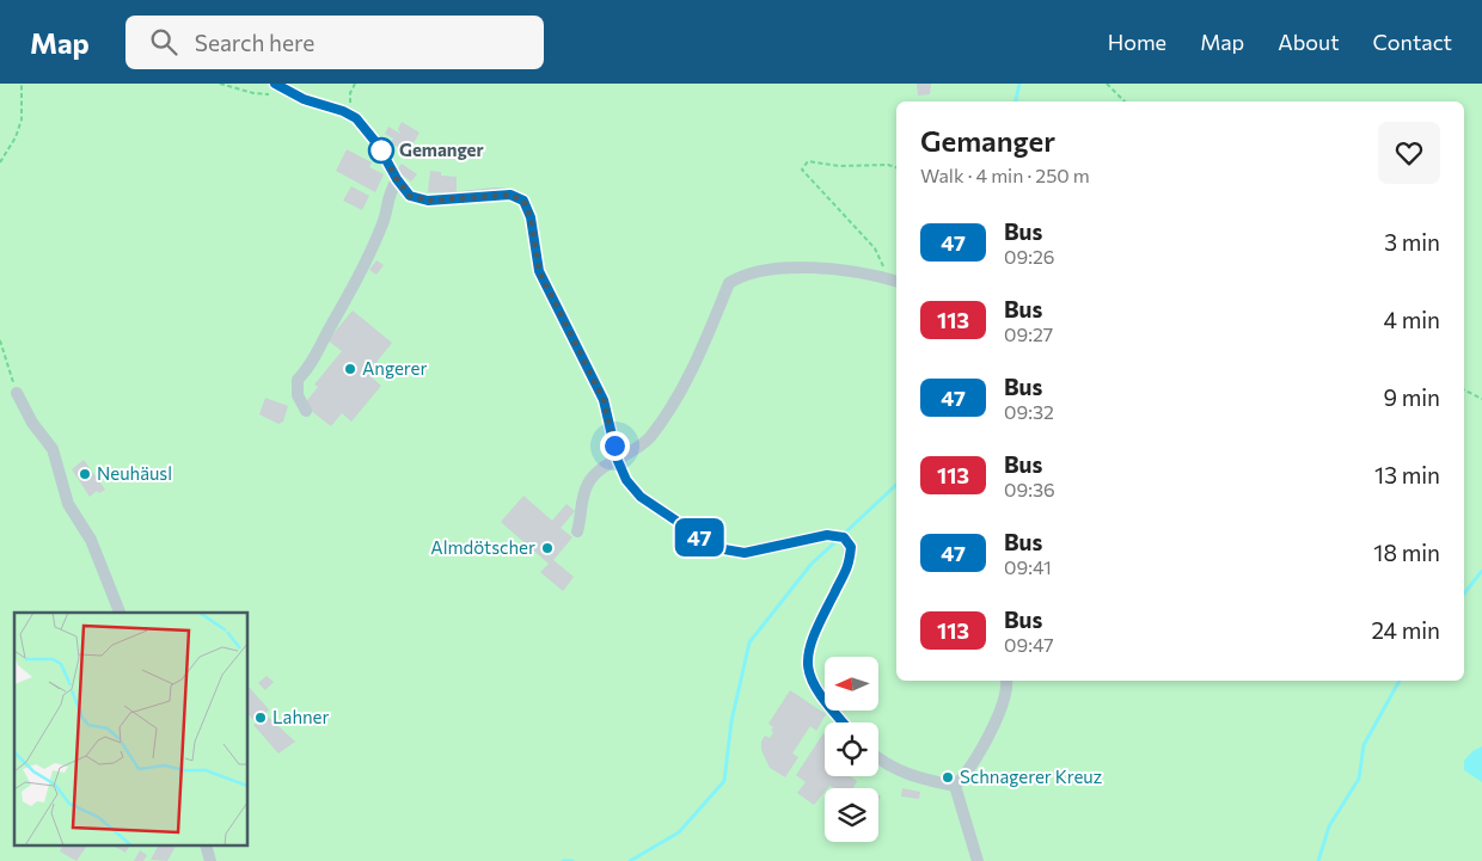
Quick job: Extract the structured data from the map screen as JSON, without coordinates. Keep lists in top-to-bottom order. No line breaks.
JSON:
{"places":["Gemanger","Angerer","Neuhäusl","Almdötscher","Lahner","Schnagerer Kreuz"],"lines":["bus line 47"],"north":"left","page":{"header":"Map","search":"Search here","nav":["Home","Map","About","Contact"],"on_map":"47","heading":["Gemanger","Walk · 4 min · 250 m"],"list":[{"mark":"47","name":"Bus","note":"09:26","value":"3 min"},{"mark":"113","name":"Bus","note":"09:27","value":"4 min"},{"mark":"47","name":"Bus","note":"09:32","value":"9 min"},{"mark":"113","name":"Bus","note":"09:36","value":"13 min"},{"mark":"47","name":"Bus","note":"09:41","value":"18 min"},{"mark":"113","name":"Bus","note":"09:47","value":"24 min"}]}}
